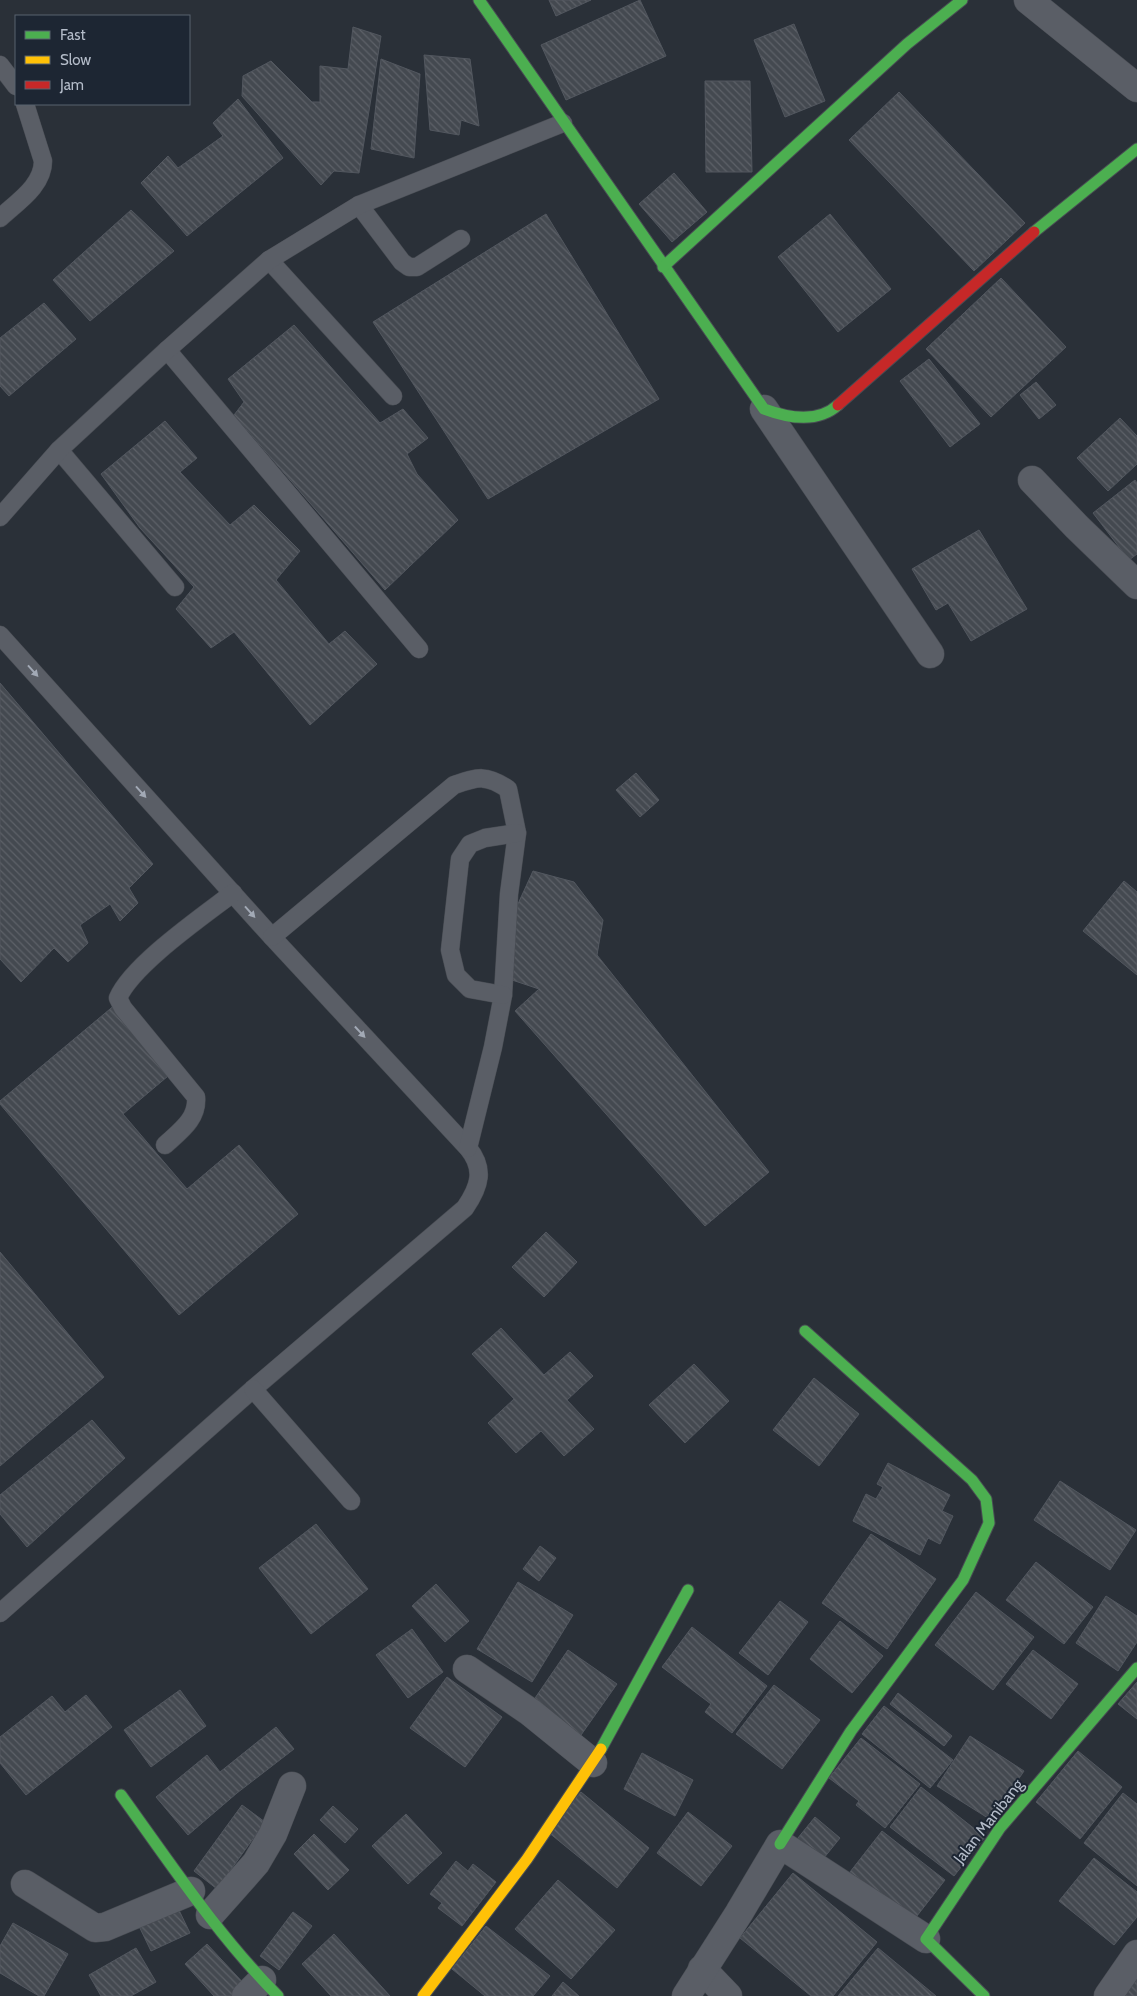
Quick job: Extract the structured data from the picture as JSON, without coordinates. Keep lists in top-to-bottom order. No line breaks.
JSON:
{"streets":{"street":["Jalan Manibang"]},"legend":["Fast","Slow","Jam"]}
